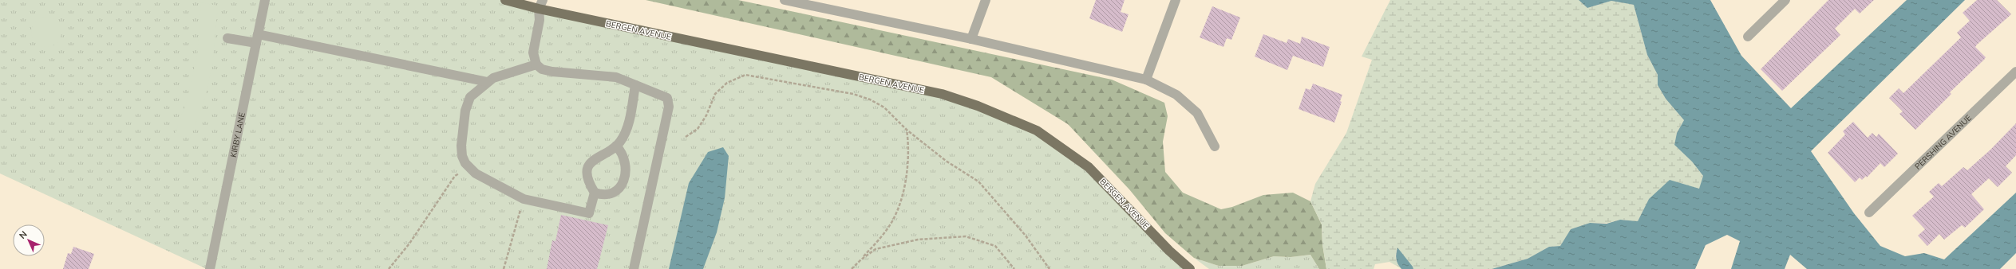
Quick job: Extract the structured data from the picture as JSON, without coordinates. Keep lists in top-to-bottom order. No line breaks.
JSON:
{"streets":{"main road":["BERGEN AVENUE"],"street":["KIRBY LANE","PERSHING AVENUE"]},"north":"top left"}
